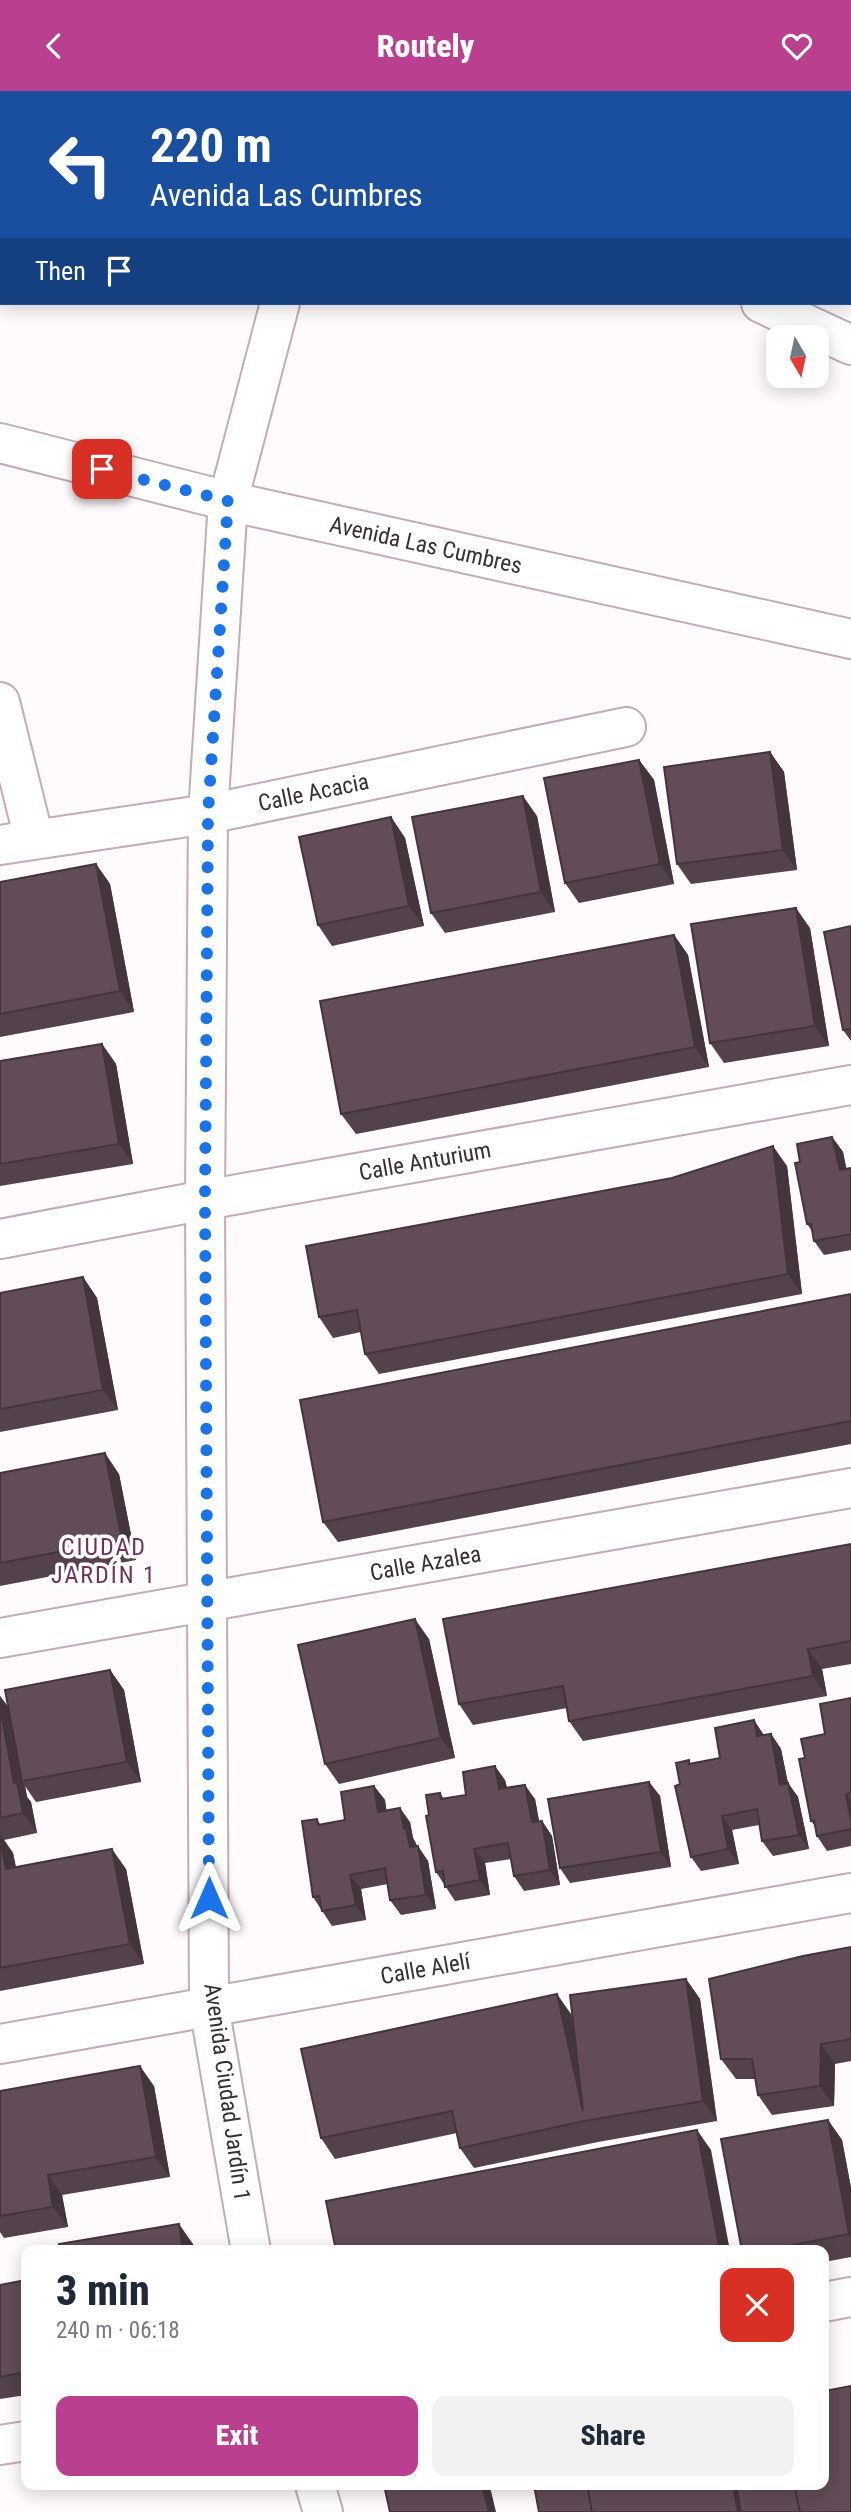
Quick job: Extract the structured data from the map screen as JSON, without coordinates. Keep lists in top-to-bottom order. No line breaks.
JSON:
{"streets":{"street":["Avenida Las Cumbres","Calle Acacia","Calle Anturium","Calle Azalea","Calle Alelí","Avenida Ciudad Jardín 1"]},"crossings":[["Avenida Las Cumbres","Avenida Ciudad Jardín 1"],["Calle Acacia","Avenida Ciudad Jardín 1"],["Calle Anturium","Avenida Ciudad Jardín 1"],["Calle Azalea","Avenida Ciudad Jardín 1"],["Calle Alelí","Avenida Ciudad Jardín 1"]],"districts":["CIUDAD JARDÍN 1"],"north":"bottom","page":{"header":"Routely","turn":["220 m","Avenida Las Cumbres"],"then":"Then","heading":["3 min","240 m · 06:18"],"buttons":["Exit","Share"]}}
